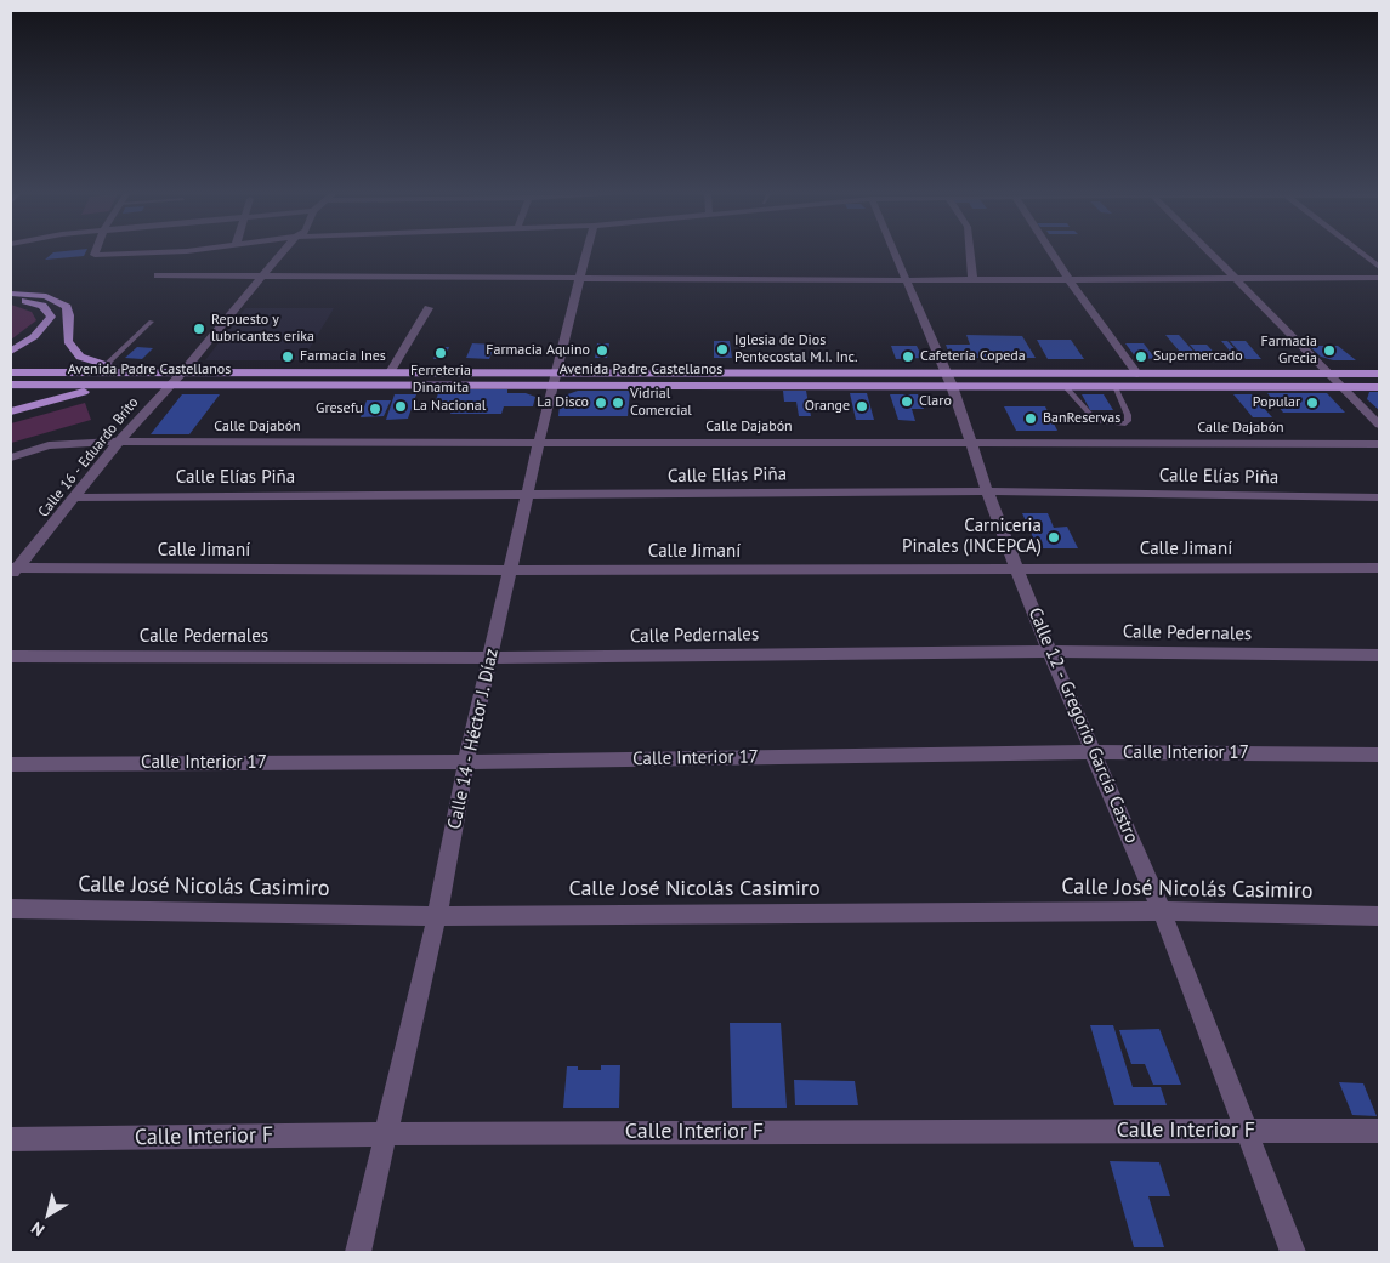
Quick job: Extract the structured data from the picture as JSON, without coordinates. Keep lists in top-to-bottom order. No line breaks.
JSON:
{"streets":{"main road":["Avenida Padre Castellanos"],"street":["Calle Dajabón","Calle 16 - Eduardo Brito","Calle Elías Piña","Calle Jimaní","Calle Pedernales","Calle 12 - Gregorio García Castro","Calle 14 - Héctor J. Díaz","Calle Interior 17","Calle José Nicolás Casimiro","Calle Interior F"]},"crossings":[["Avenida Padre Castellanos","Calle 16 - Eduardo Brito"],["Avenida Padre Castellanos","Calle 12 - Gregorio García Castro"],["Avenida Padre Castellanos","Calle 14 - Héctor J. Díaz"],["Calle Dajabón","Calle 16 - Eduardo Brito"],["Calle Dajabón","Calle 12 - Gregorio García Castro"],["Calle Dajabón","Calle 14 - Héctor J. Díaz"],["Calle 16 - Eduardo Brito","Calle Elías Piña"],["Calle 16 - Eduardo Brito","Calle Jimaní"],["Calle Elías Piña","Calle 12 - Gregorio García Castro"],["Calle Elías Piña","Calle 14 - Héctor J. Díaz"],["Calle Jimaní","Calle 12 - Gregorio García Castro"],["Calle Jimaní","Calle 14 - Héctor J. Díaz"],["Calle Pedernales","Calle 12 - Gregorio García Castro"],["Calle Pedernales","Calle 14 - Héctor J. Díaz"],["Calle 12 - Gregorio García Castro","Calle Interior 17"],["Calle 12 - Gregorio García Castro","Calle José Nicolás Casimiro"],["Calle 12 - Gregorio García Castro","Calle Interior F"],["Calle 14 - Héctor J. Díaz","Calle Interior 17"],["Calle 14 - Héctor J. Díaz","Calle José Nicolás Casimiro"],["Calle 14 - Héctor J. Díaz","Calle Interior F"]],"places":["Repuesto y lubricantes erika","Iglesia de Dios Pentecostal M.I. Inc.","Farmacia Aquino","Farmacia Grecia","Ferreteria Dinamita","Farmacia Ines","Cafetería Copeda","Supermercado","Claro","La Disco","Vidrial Comercial","Popular","La Nacional","Orange","Gresefu","BanReservas","Carniceria Pinales (INCEPCA)"],"north":"bottom left"}
